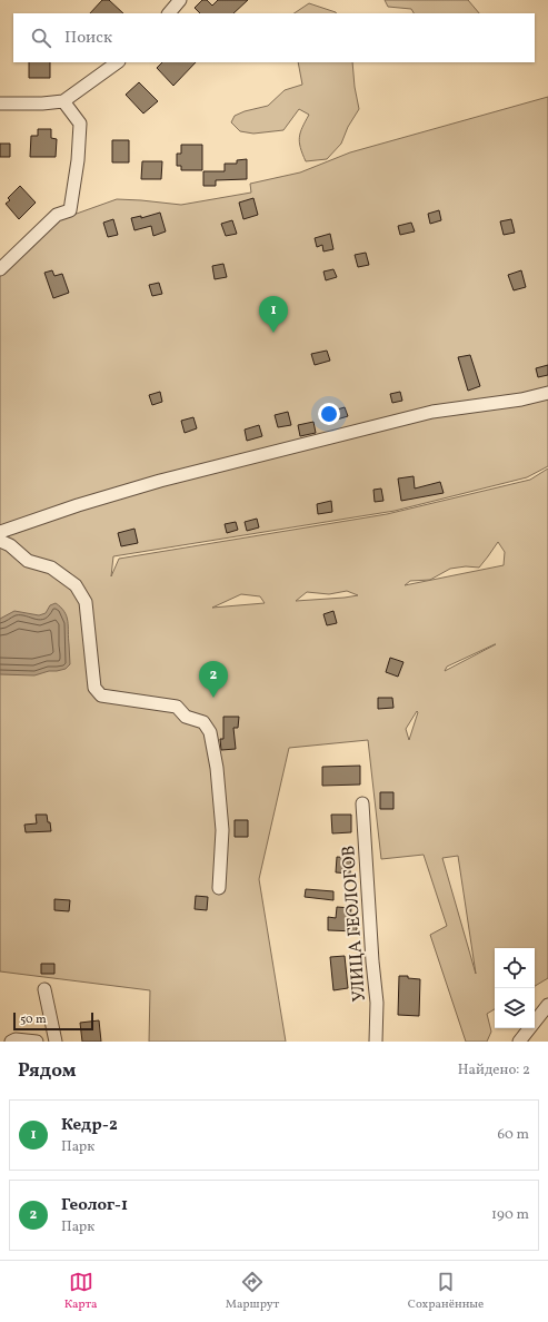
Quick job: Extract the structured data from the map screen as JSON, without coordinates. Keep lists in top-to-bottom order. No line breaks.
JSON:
{"streets":{"street":["УЛИЦА ГЕОЛОГОВ"]},"scale_bar":"50 m","page":{"search":"Поиск","pins":["1","2"],"scale":"50 m","heading":["Рядом","Найдено: 2"],"list":[{"mark":"1","name":"Кедр-2","note":"Парк","value":"60 m"},{"mark":"2","name":"Геолог-1","note":"Парк","value":"190 m"}],"nav":["Карта","Маршрут","Сохранённые"]}}
